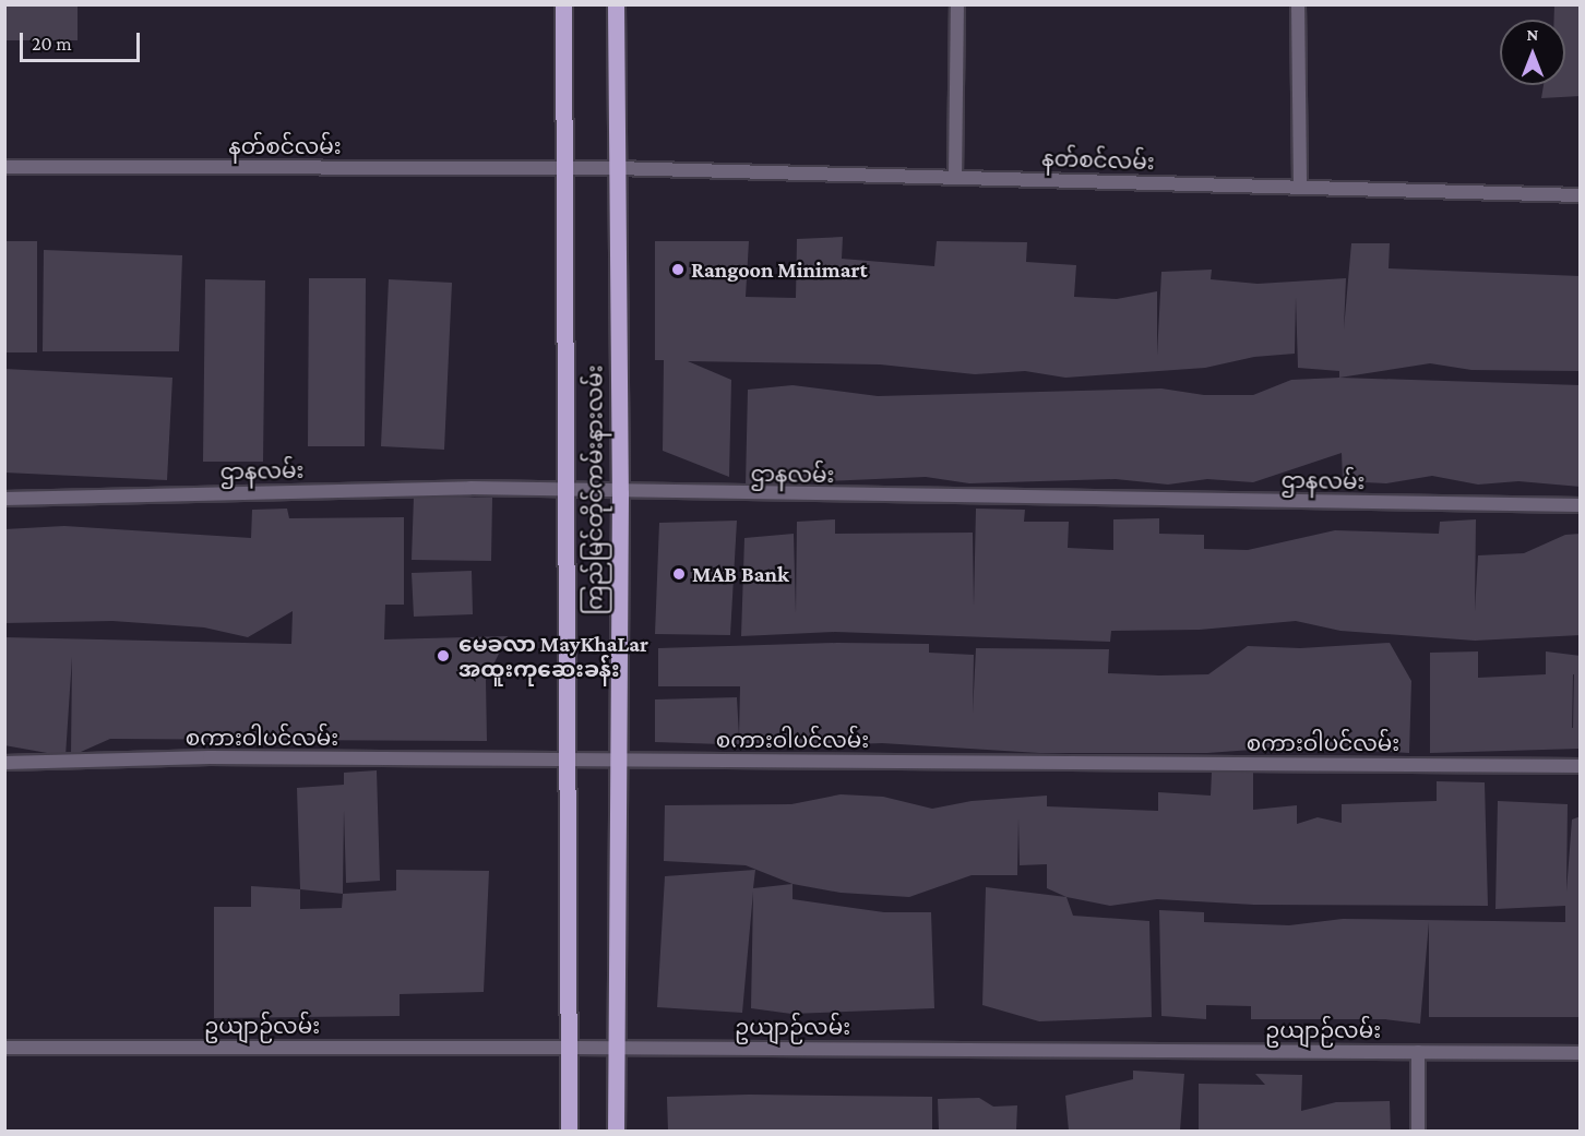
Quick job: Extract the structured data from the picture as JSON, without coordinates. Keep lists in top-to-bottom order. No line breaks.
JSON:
{"streets":{"main road":["ကြည်မြင်တိုင်ကမ်းနားလမ်း"],"street":["နတ်စင်လမ်း","ဌာနလမ်း","စကားဝါပင်လမ်း","ဥယျာဉ်လမ်း"]},"crossings":[["နတ်စင်လမ်း","ကြည်မြင်တိုင်ကမ်းနားလမ်း"],["ဌာနလမ်း","ကြည်မြင်တိုင်ကမ်းနားလမ်း"],["ကြည်မြင်တိုင်ကမ်းနားလမ်း","စကားဝါပင်လမ်း"],["ကြည်မြင်တိုင်ကမ်းနားလမ်း","ဥယျာဉ်လမ်း"]],"places":["Rangoon Minimart","MAB Bank","မေခလာ MayKhaLar အထူးကုဆေးခန်း"],"scale_bar":"20 m","north":"top"}
